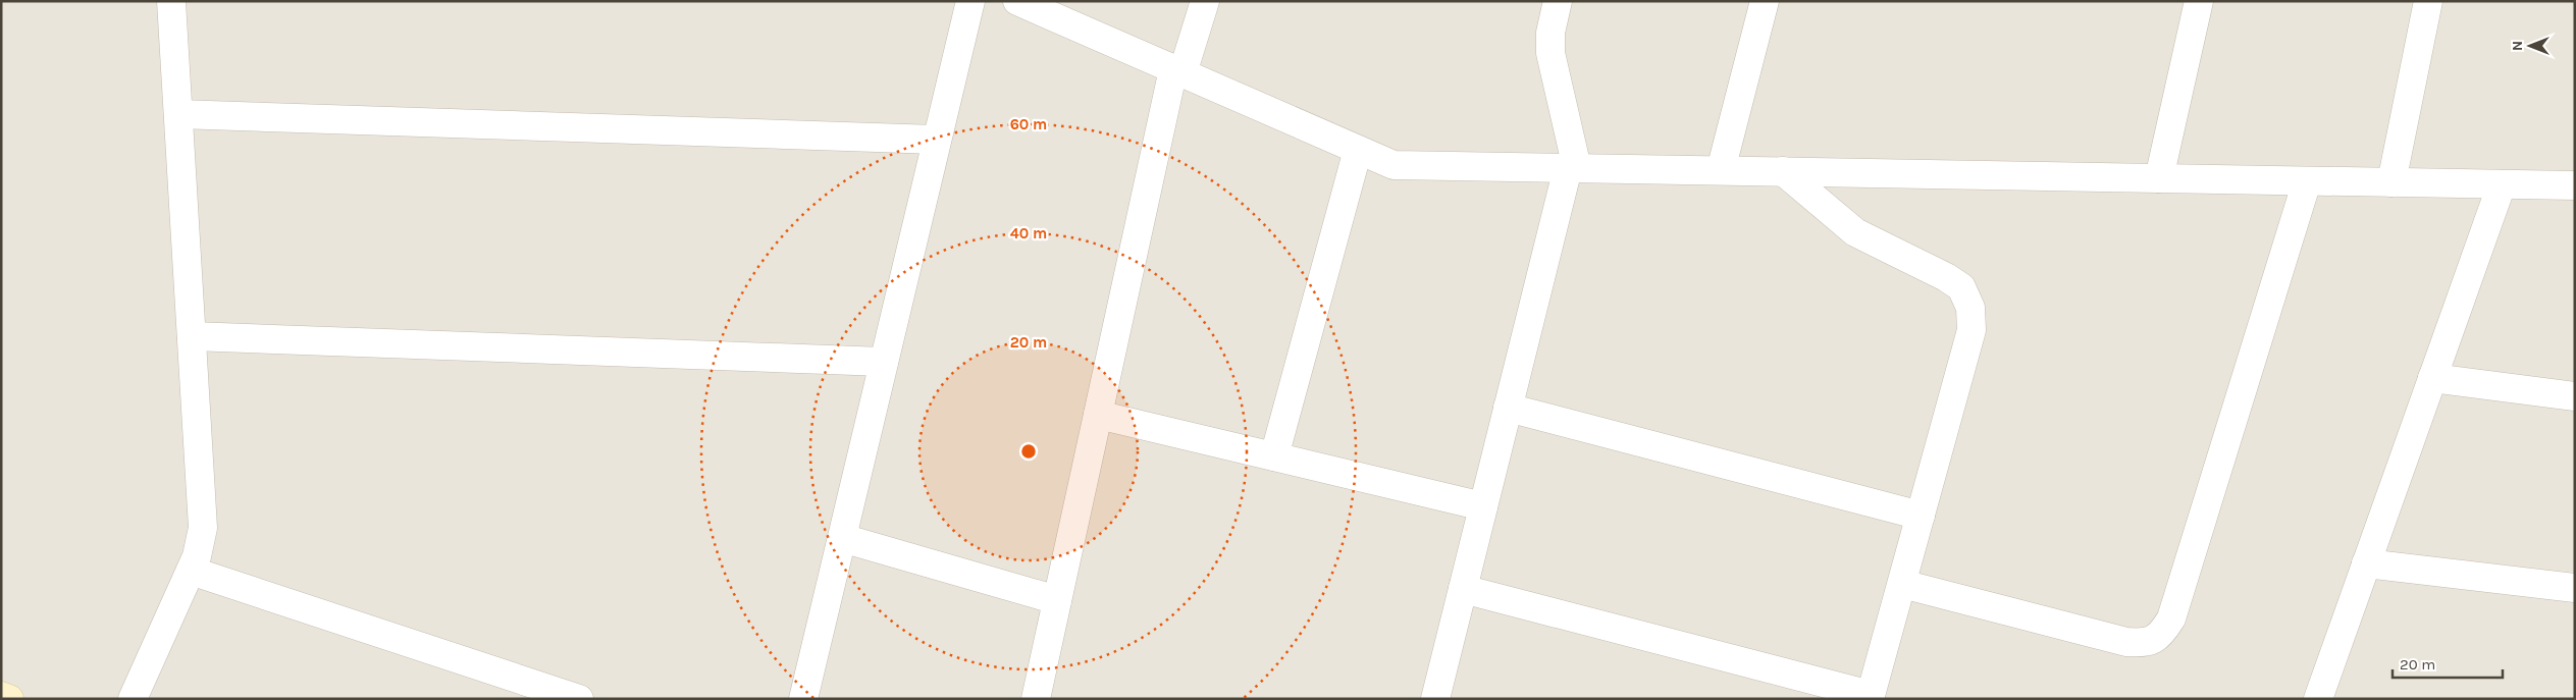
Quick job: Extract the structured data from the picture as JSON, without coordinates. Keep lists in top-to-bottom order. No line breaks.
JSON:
{"scale_bar":"20 m","north":"left","rings":["60 m","40 m","20 m"]}
